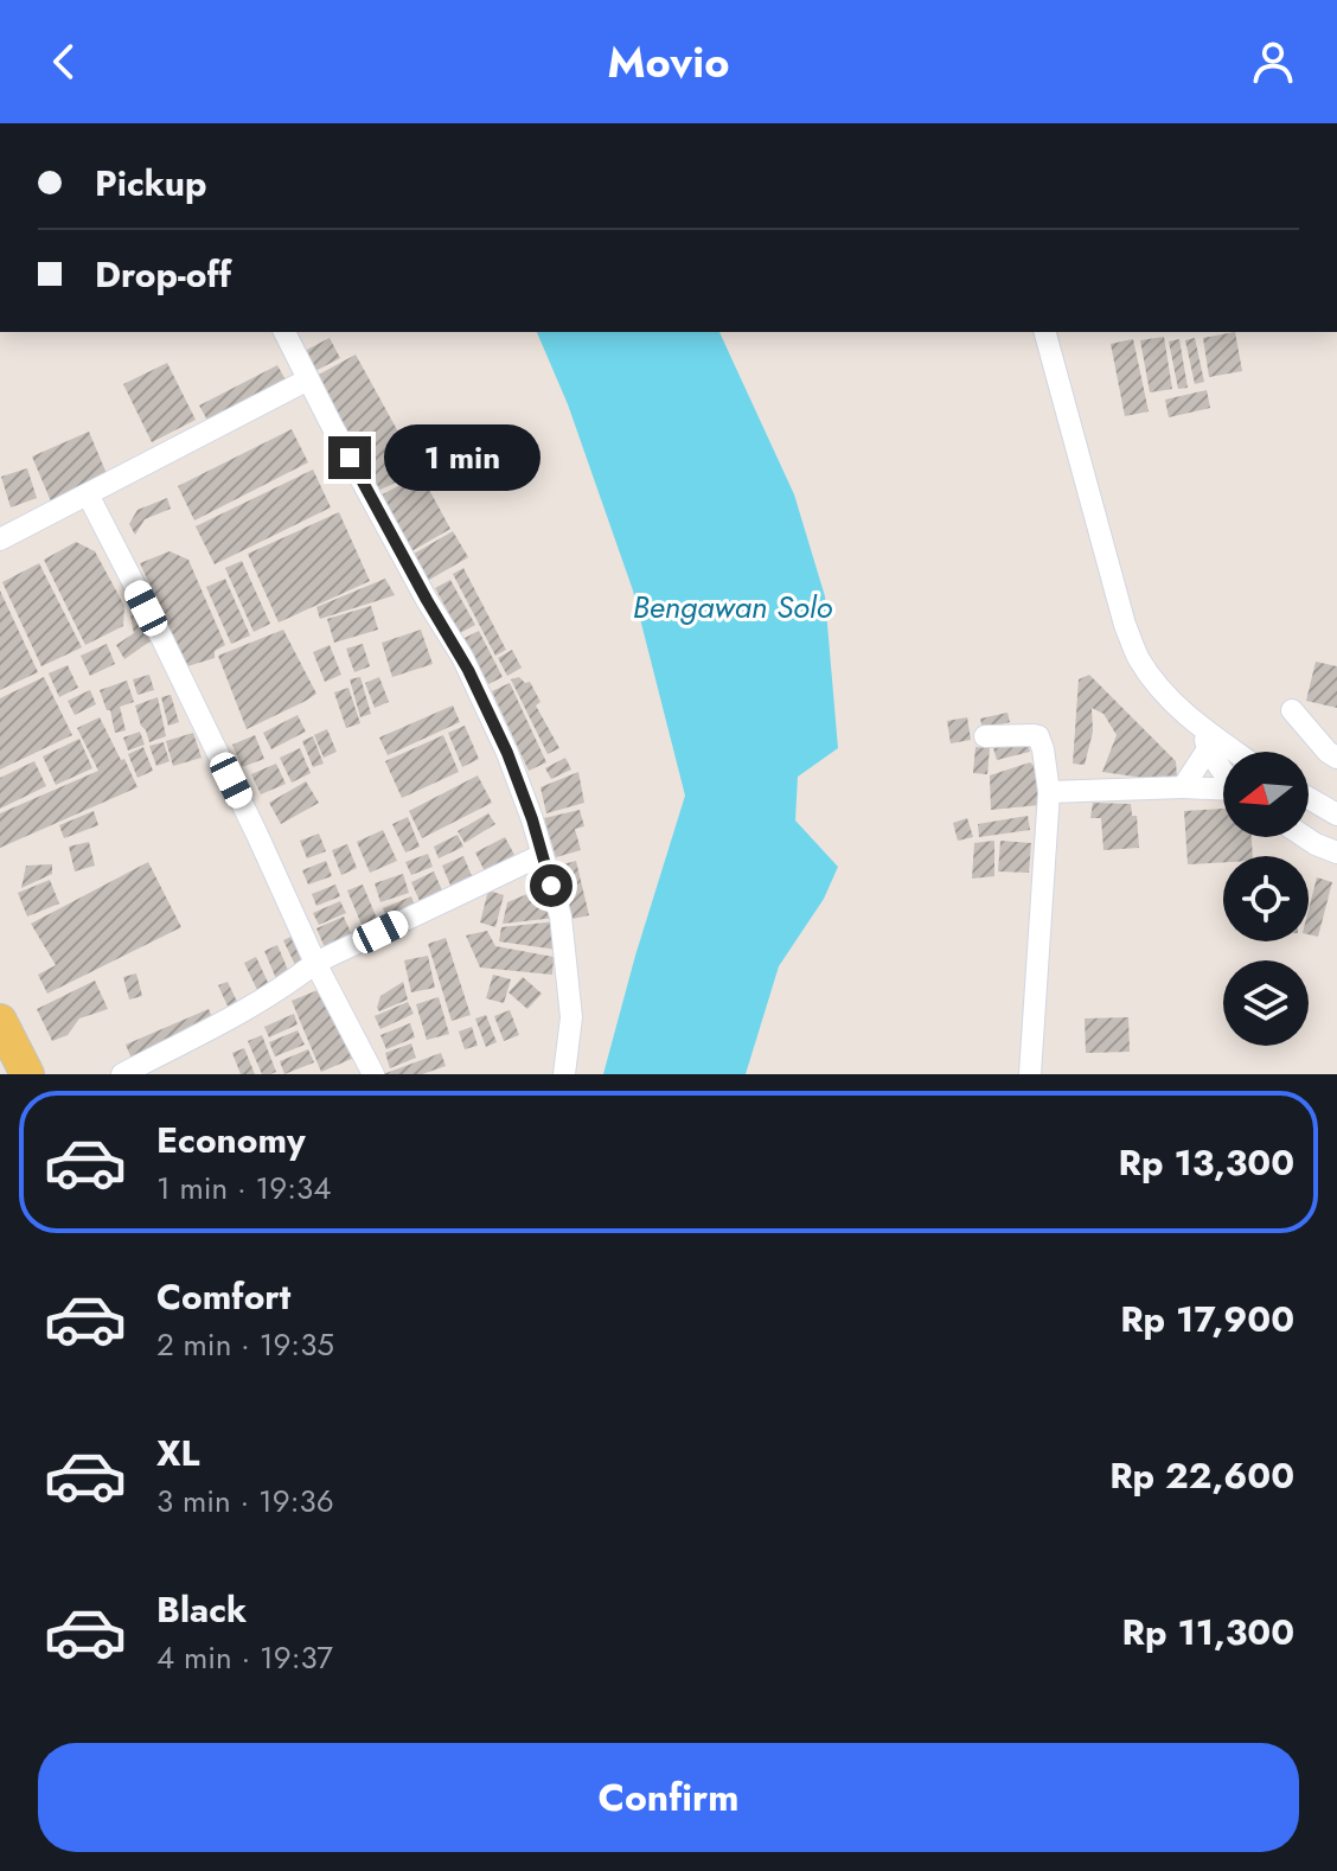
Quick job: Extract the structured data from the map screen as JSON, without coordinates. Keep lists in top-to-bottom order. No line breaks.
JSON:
{"water":["Bengawan Solo"],"north":"left","page":{"header":"Movio","banner":["Pickup","Drop-off"],"bubble":"1 min","list":[{"name":"Economy","note":"1 min · 19:34","value":"Rp 13,300"},{"name":"Comfort","note":"2 min · 19:35","value":"Rp 17,900"},{"name":"XL","note":"3 min · 19:36","value":"Rp 22,600"},{"name":"Black","note":"4 min · 19:37","value":"Rp 11,300"}],"buttons":"Confirm"}}
